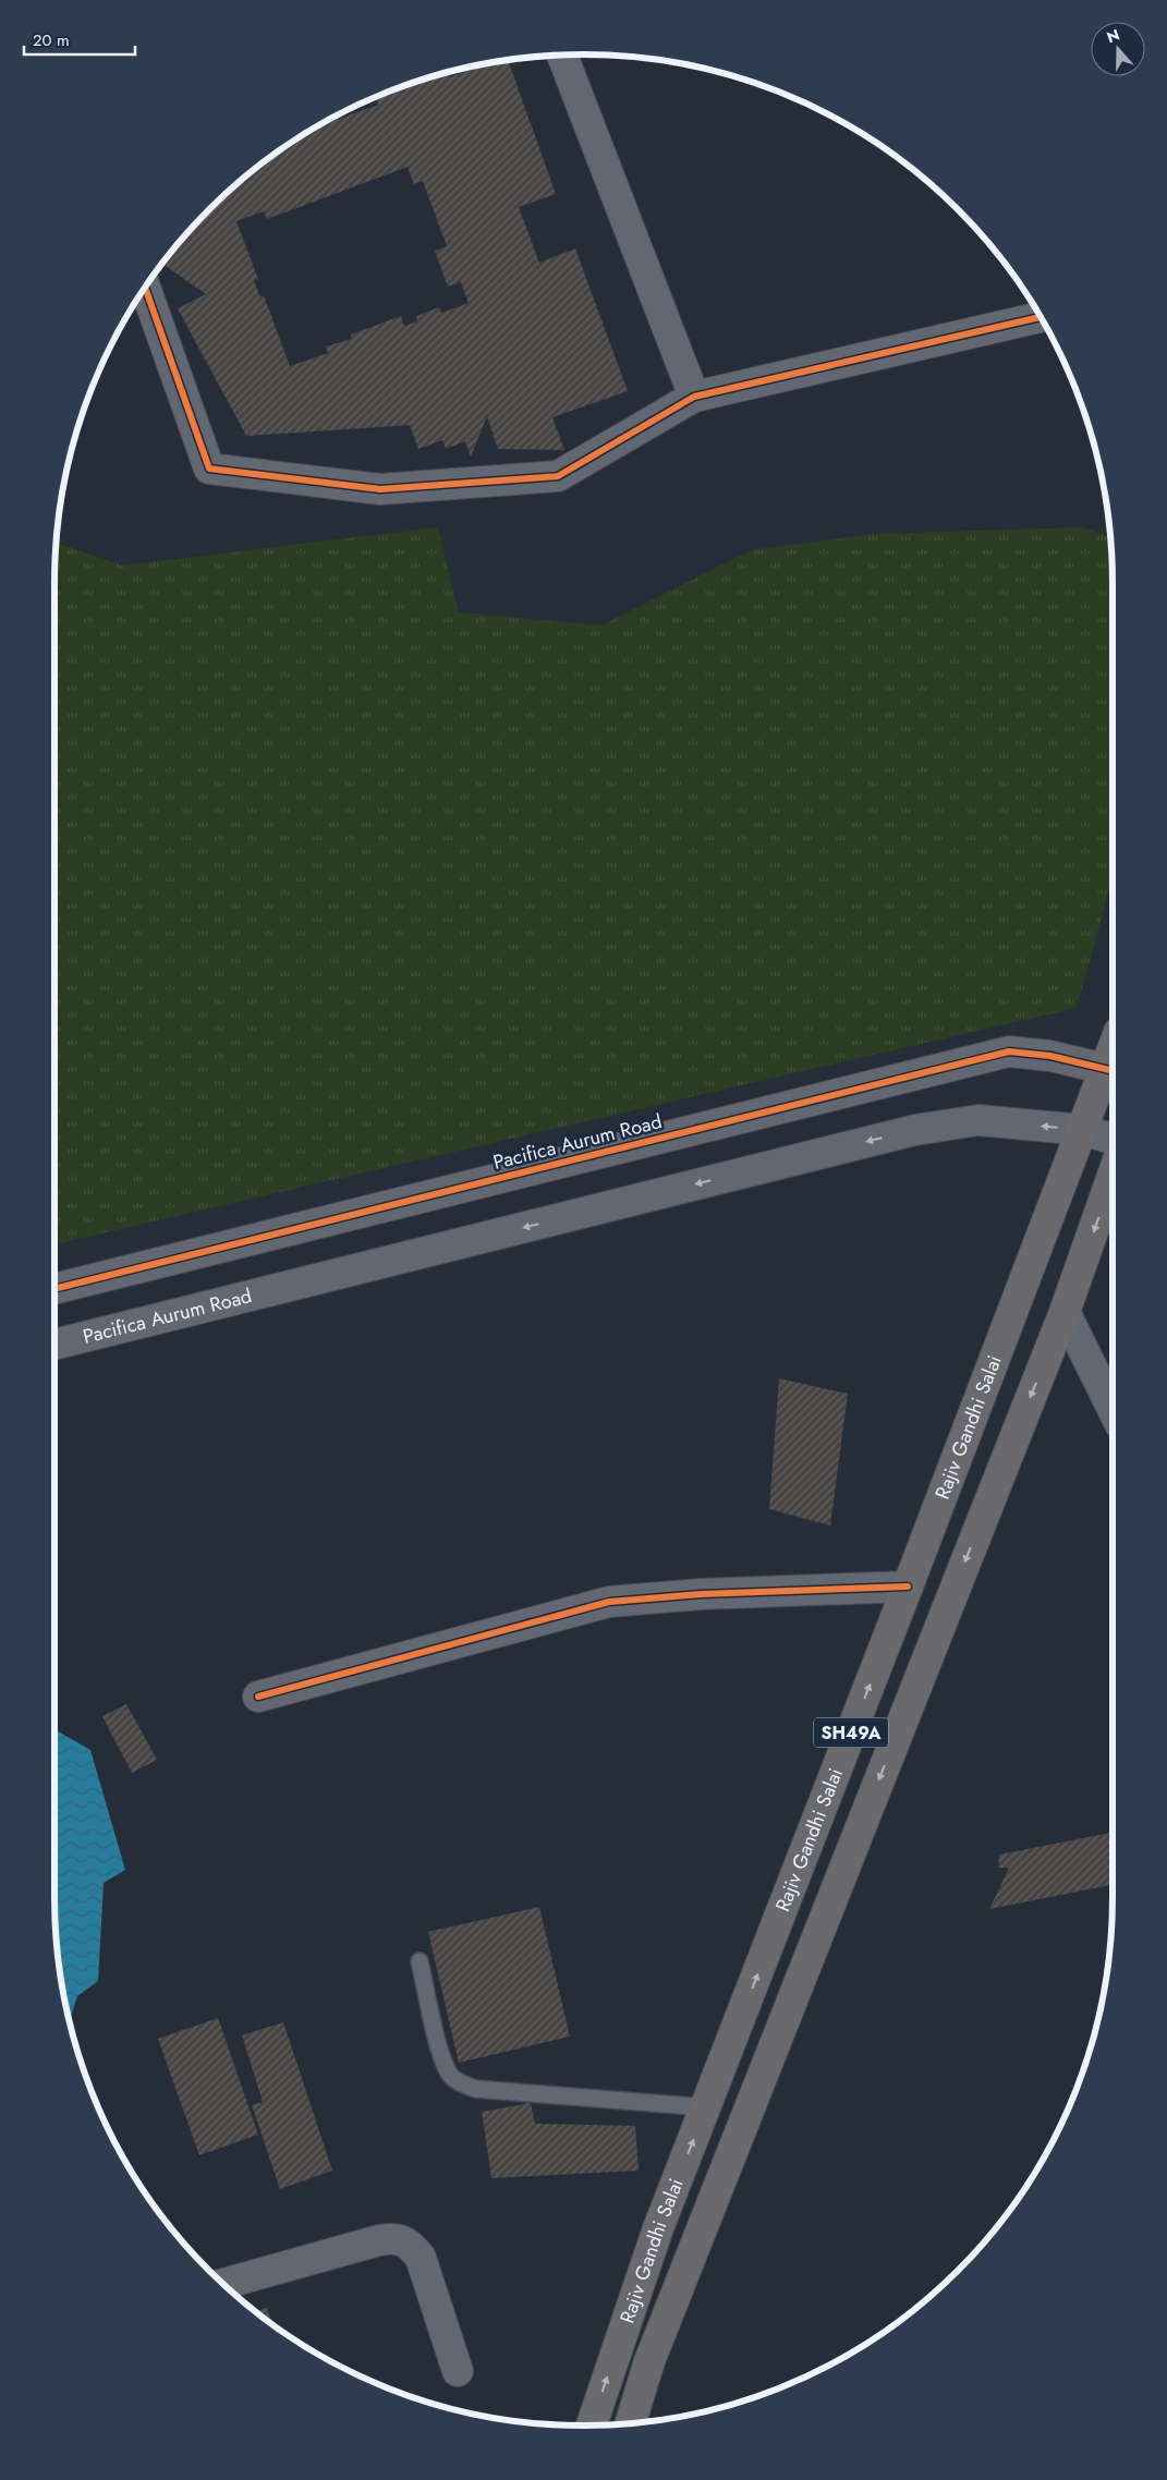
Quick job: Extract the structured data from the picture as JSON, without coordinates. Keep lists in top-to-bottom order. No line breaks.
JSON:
{"streets":{"main road":["Rajiv Gandhi Salai","SH49A"],"street":["Pacifica Aurum Road"]},"crossings":[["Pacifica Aurum Road","Rajiv Gandhi Salai"]],"scale_bar":"20 m","north":"top"}
